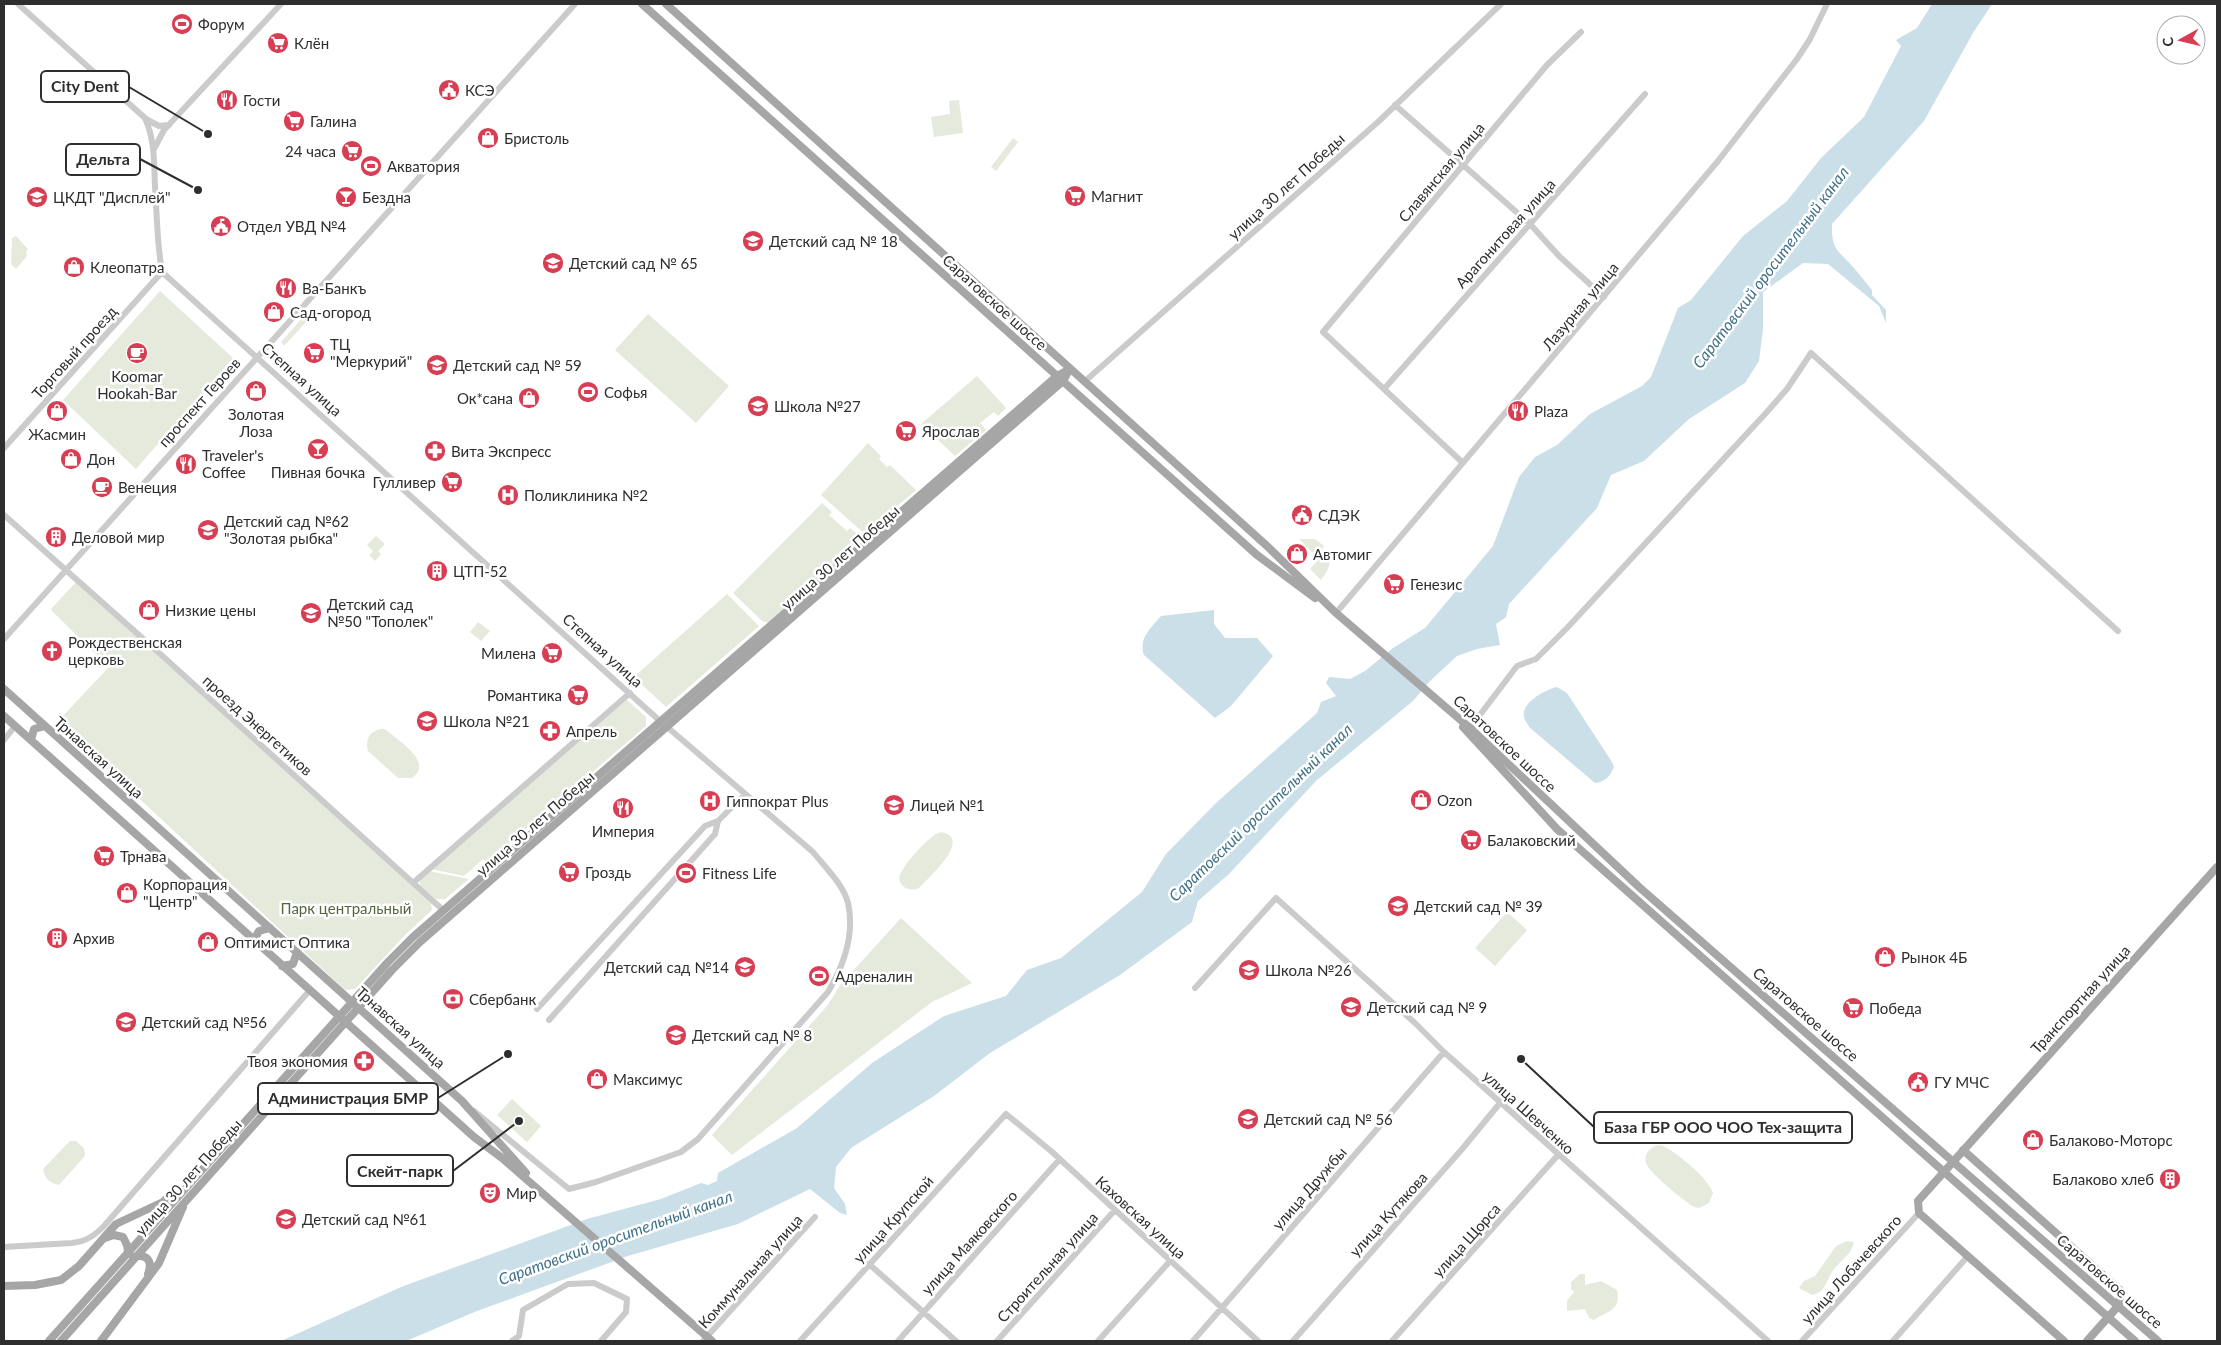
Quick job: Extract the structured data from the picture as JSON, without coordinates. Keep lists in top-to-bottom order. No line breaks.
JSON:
{"streets":{"main road":["улица 30 лет Победы","Саратовское шоссе","Трнавская улица","Транспортная улица"],"street":["Славянская улица","Арагонитовая улица","Лазурная улица","Торговый проезд","Степная улица","проспект Героев","проезд Энергетиков","улица Шевченко","улица Дружбы","улица Кутякова","Каховская улица","улица Крупской","улица Щорса","улица Маяковского","Строительная улица","улица Лобачевского","Коммунальная улица"]},"crossings":[["Славянская улица","Арагонитовая улица"],["улица 30 лет Победы","Саратовское шоссе"],["улица 30 лет Победы","Степная улица"],["улица 30 лет Победы","проезд Энергетиков"],["улица 30 лет Победы","Трнавская улица"],["Саратовское шоссе","Лазурная улица"],["Саратовское шоссе","Транспортная улица"],["Торговый проезд","Степная улица"],["Степная улица","проспект Героев"],["проспект Героев","проезд Энергетиков"],["Транспортная улица","улица Лобачевского"],["улица Шевченко","улица Дружбы"],["улица Шевченко","улица Кутякова"],["улица Шевченко","улица Щорса"],["улица Дружбы","Каховская улица"],["Каховская улица","улица Крупской"],["Каховская улица","улица Маяковского"],["Каховская улица","Строительная улица"]],"water":["Саратовский оросительный канал"],"parks":["Парк центральный"],"places":{"sports":["Форум","Акватория","Софья","Fitness Life","Адреналин"],"supermarket":["Клён","Галина","24 часа","Магнит","ТЦ \"Меркурий\"","Ярослав","Гулливер","Генезис","Милена","Романтика","Балаковский","Трнава","Гроздь","Победа"],"public building":["КСЭ","Отдел УВД №4","СДЭК","ГУ МЧС"],"restaurant":["Гости","Ва-Банкъ","Plaza","Traveler's Coffee","Империя"],"other":["City Dent","Дельта","Администрация БМР","База ГБР ООО ЧОО Тех-защита","Скейт-парк"],"shop":["Бристоль","Клеопатра","Сад-огород","Золотая Лоза","Ок*сана","Жасмин","Дон","Автомиг","Низкие цены","Ozon","Корпорация \"Центр\"","Оптимист Оптика","Рынок 4Б","Максимус","Балаково-Моторс"],"school or university":["ЦКДТ \"Дисплей\"","Детский сад № 18","Детский сад № 65","Детский сад № 59","Школа №27","Детский сад №62 \"Золотая рыбка\"","Детский сад №50 \"Тополек\"","Школа №21","Лицей №1","Детский сад № 39","Детский сад №14","Школа №26","Детский сад № 9","Детский сад №56","Детский сад № 8","Детский сад № 56","Детский сад №61"],"bar":["Бездна","Пивная бочка"],"cafe":["Koomar Hookah-Bar","Венеция"],"pharmacy":["Вита Экспресс","Апрель","Твоя экономия"],"hospital":["Поликлиника №2","Гиппократ Plus"],"building":["Деловой мир","ЦТП-52","Архив","Балаково хлеб"],"church":["Рождественская церковь"],"bank":["Сбербанк"],"theatre":["Мир"]},"north":"left"}
